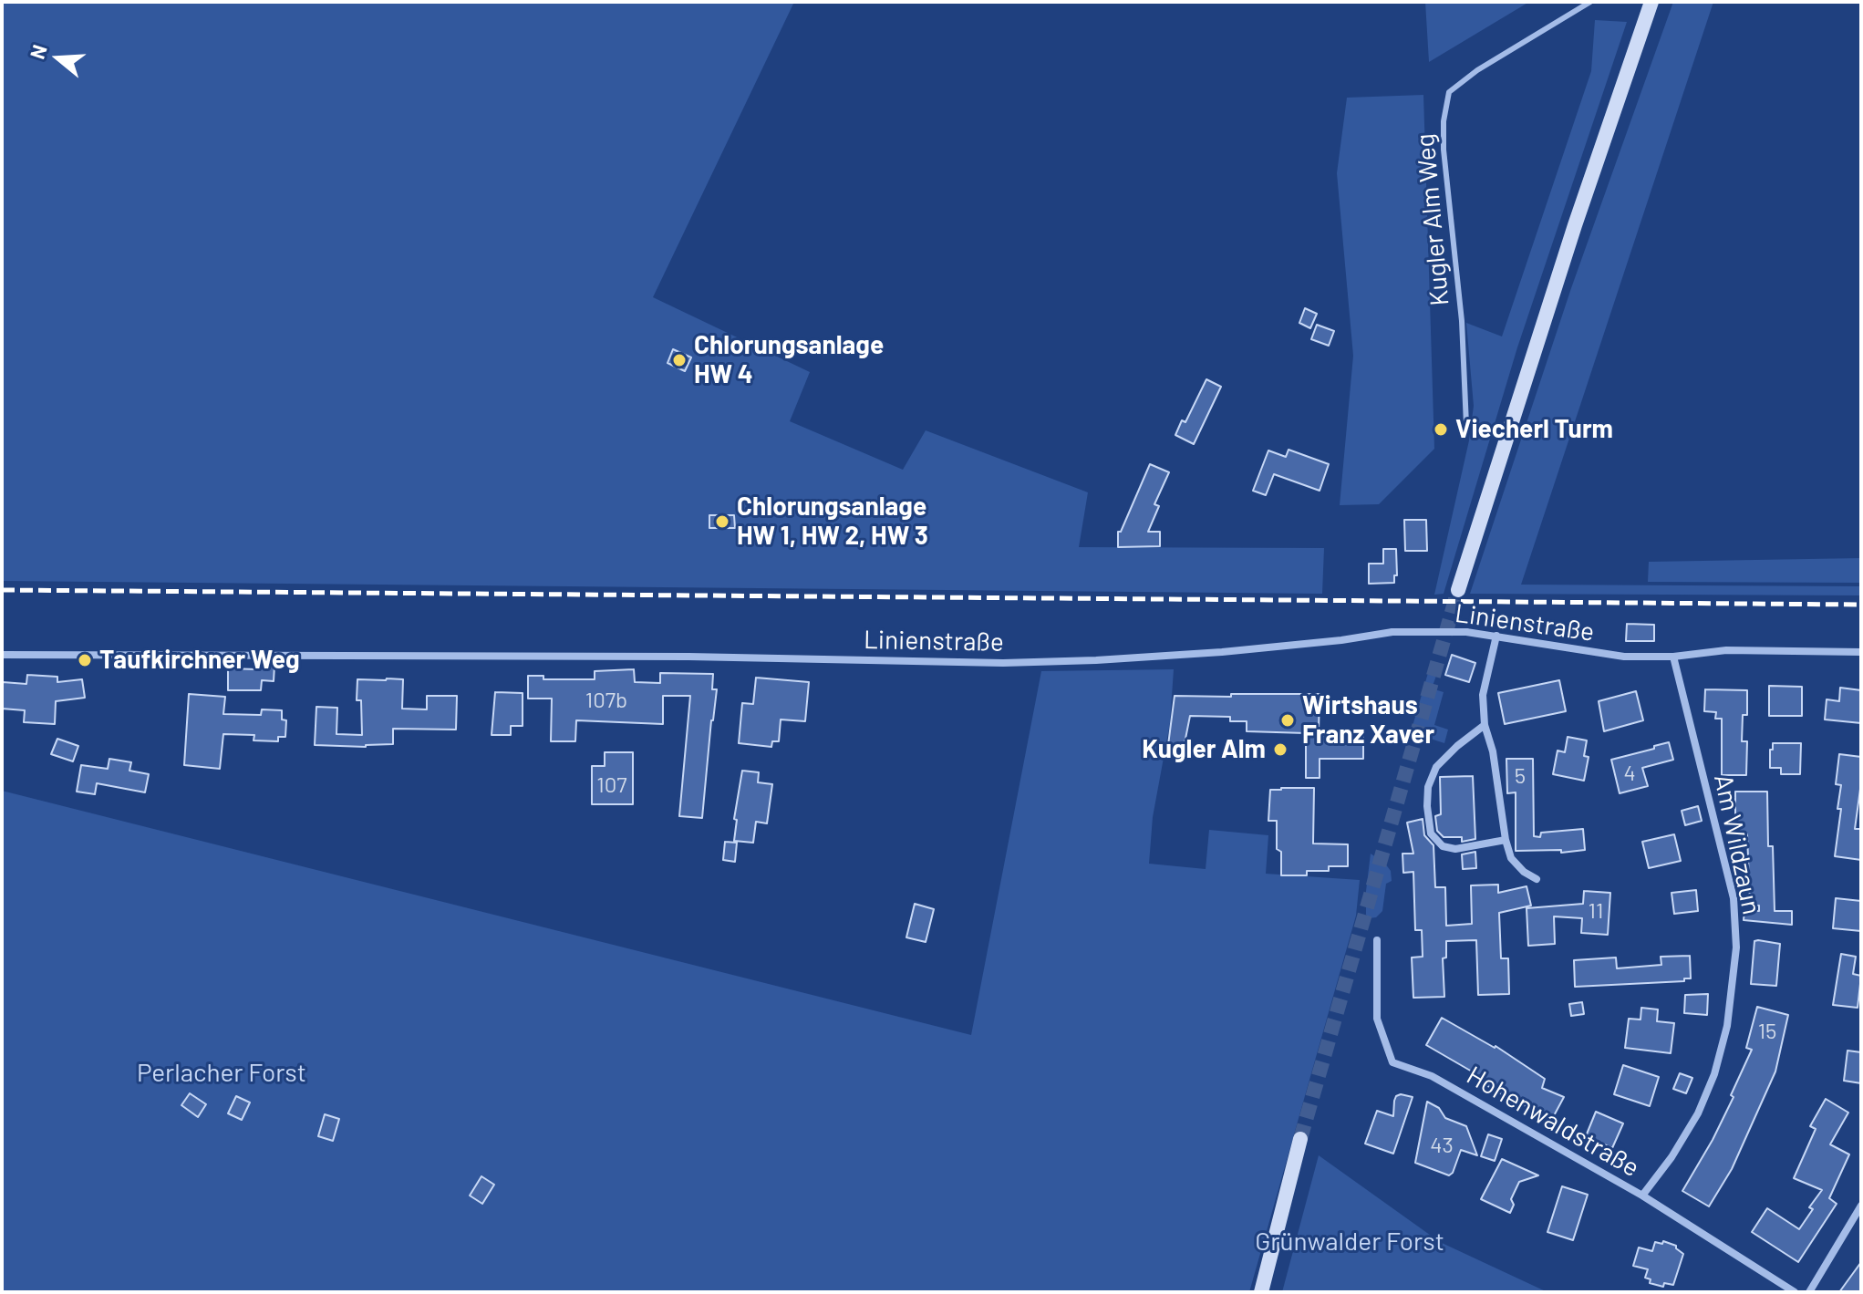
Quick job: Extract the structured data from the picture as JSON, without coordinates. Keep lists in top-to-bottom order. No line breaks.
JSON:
{"streets":{"street":["Linienstraße","Am Wildzaun","Hohenwaldstraße"],"lane":["Kugler Alm Weg"]},"crossings":[["Linienstraße","Am Wildzaun"],["Am Wildzaun","Hohenwaldstraße"]],"parks":["Perlacher Forst","Grünwalder Forst"],"places":["Chlorungsanlage HW 4","Viecherl Turm","Chlorungsanlage HW 1, HW 2, HW 3","Taufkirchner Weg","Wirtshaus Franz Xaver","Kugler Alm"],"house_numbers":["107b","4","5","107","11","15","43"],"north":"left"}
